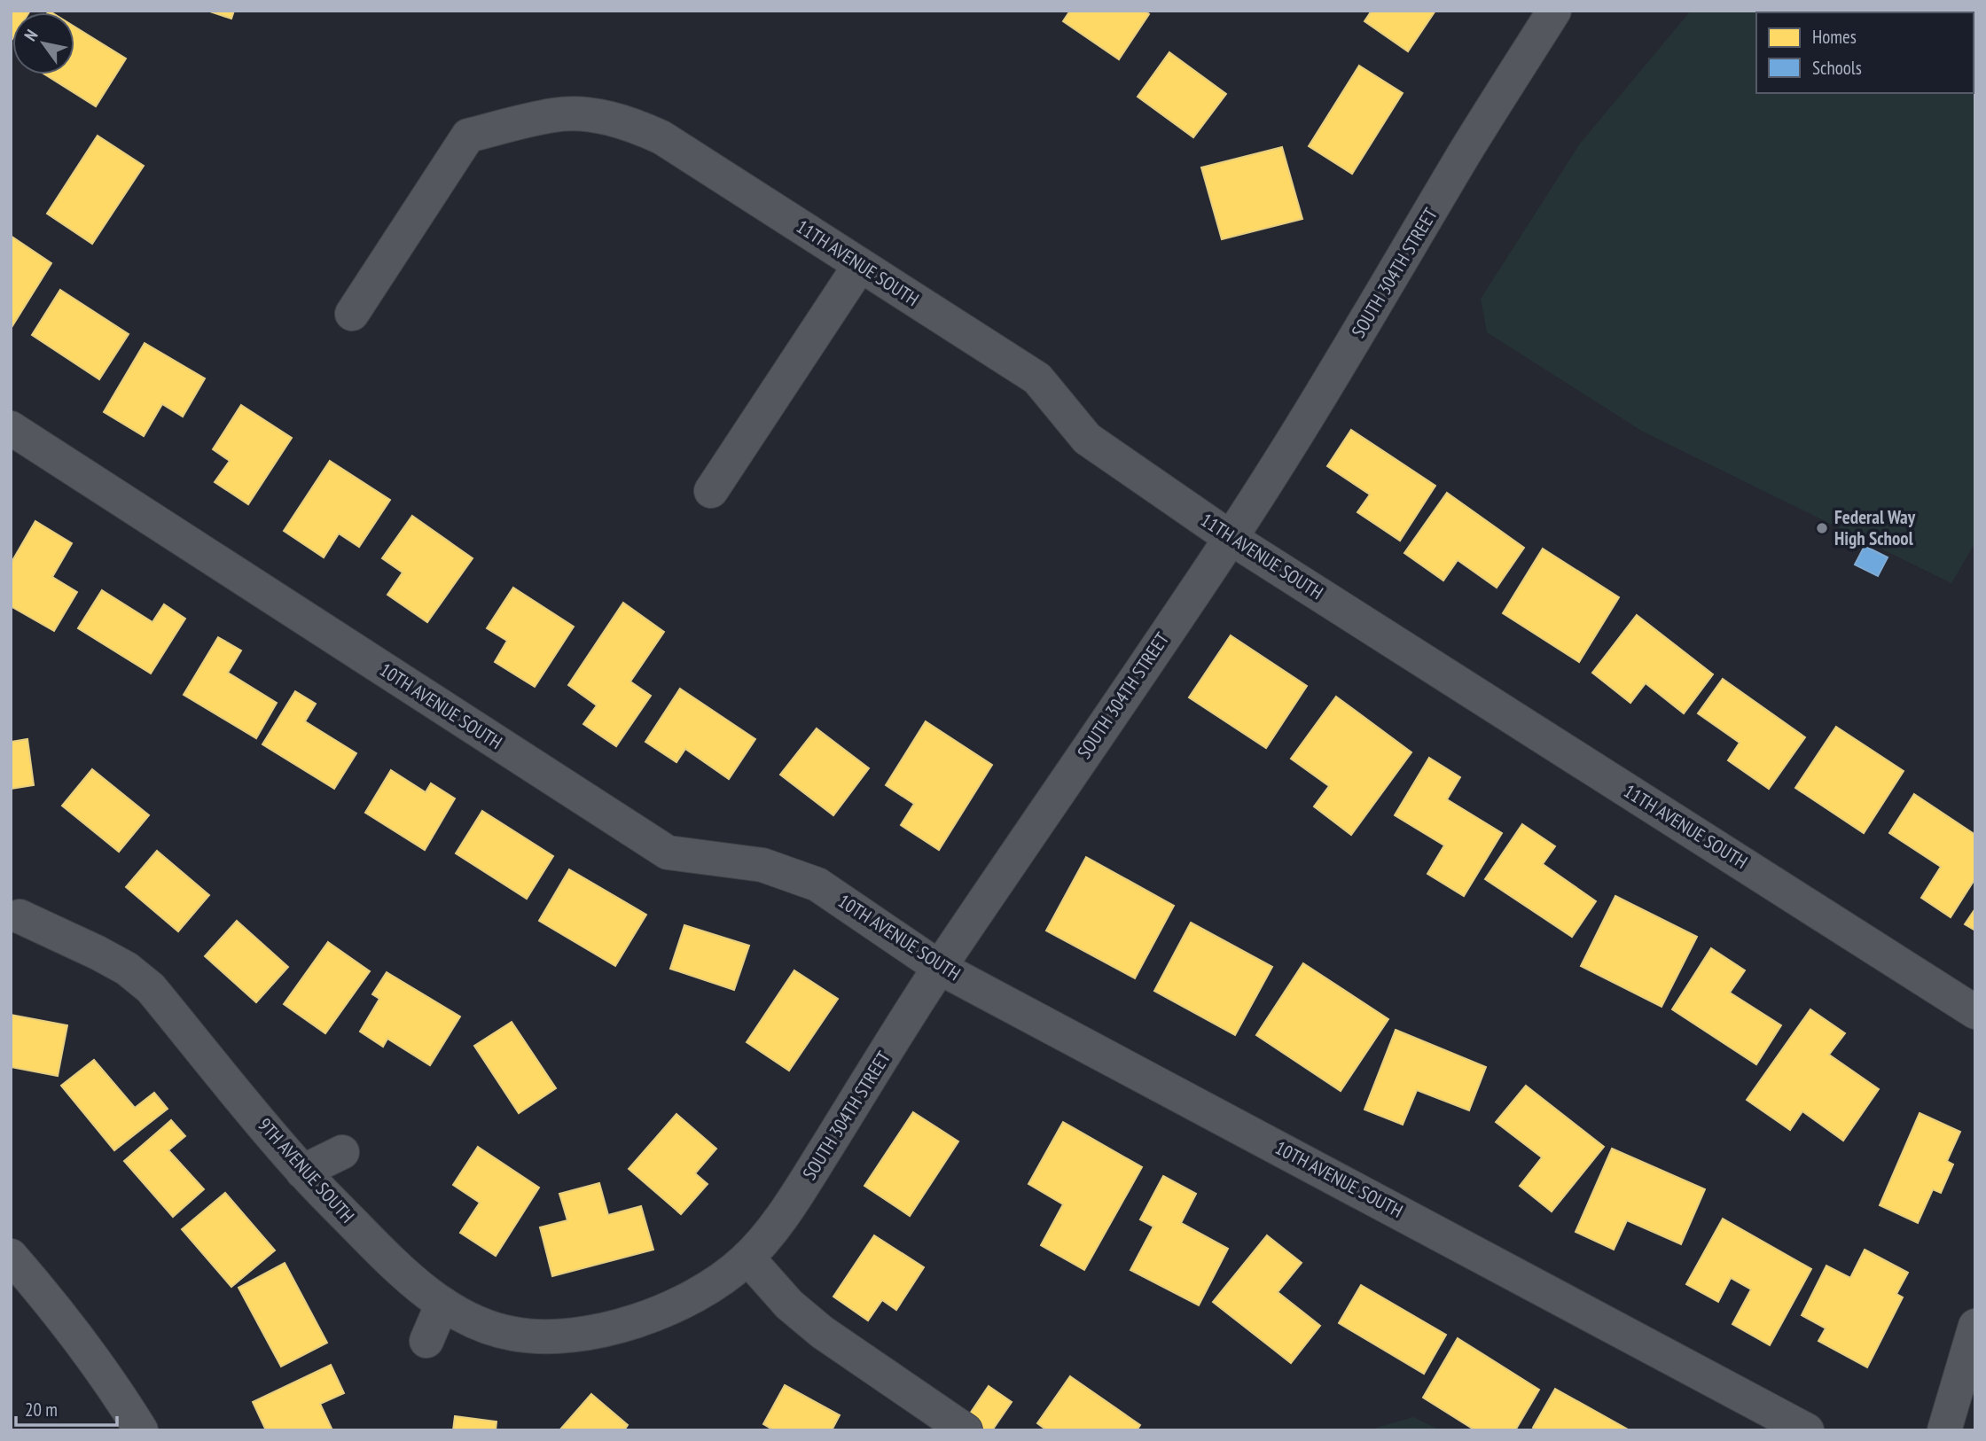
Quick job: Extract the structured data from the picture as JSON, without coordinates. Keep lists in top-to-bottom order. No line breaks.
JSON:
{"streets":{"street":["11TH AVENUE SOUTH","SOUTH 304TH STREET","10TH AVENUE SOUTH","9TH AVENUE SOUTH"]},"crossings":[["11TH AVENUE SOUTH","SOUTH 304TH STREET"],["SOUTH 304TH STREET","10TH AVENUE SOUTH"],["SOUTH 304TH STREET","9TH AVENUE SOUTH"]],"places":["Federal Way High School"],"legend":["Homes","Schools"],"scale_bar":"20 m","north":"top left"}
